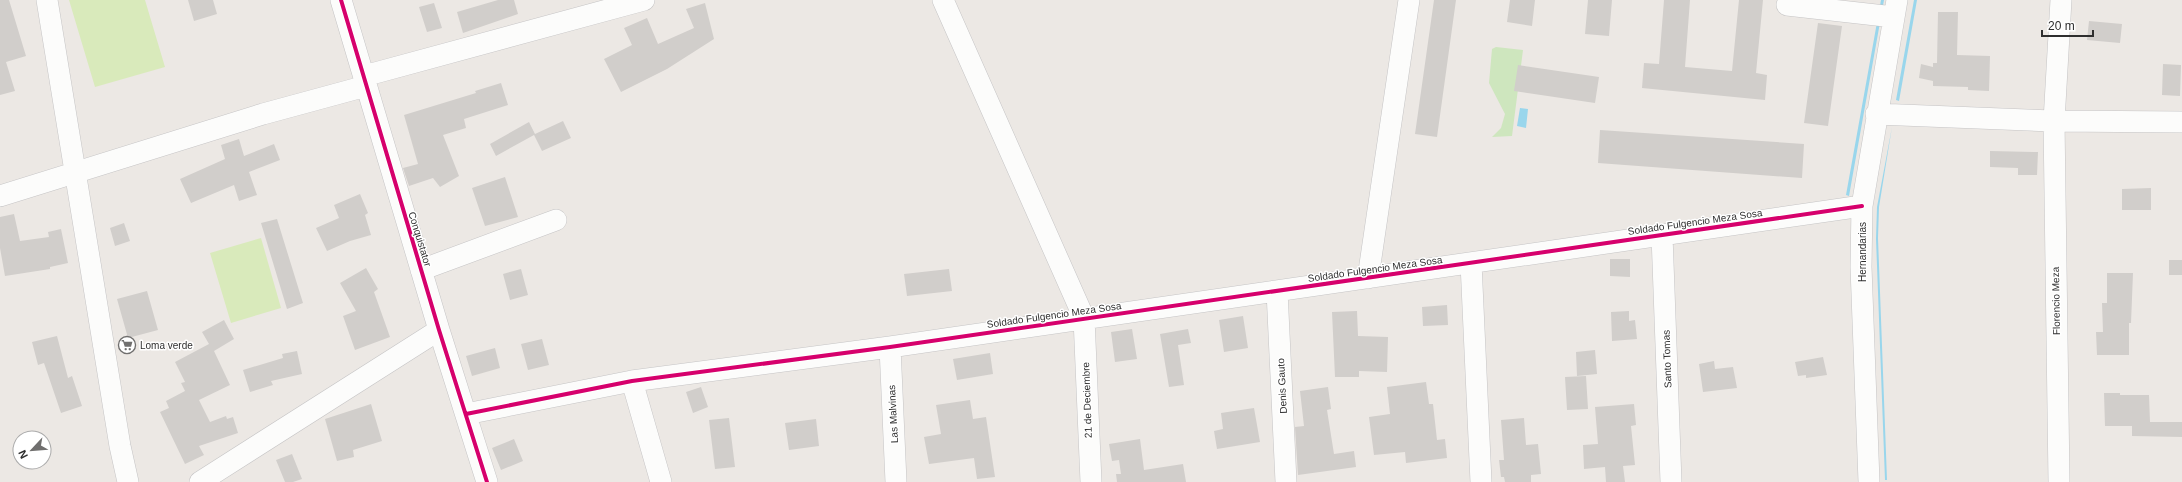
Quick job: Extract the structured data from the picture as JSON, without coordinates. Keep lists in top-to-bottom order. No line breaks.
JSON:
{"streets":{"street":["Soldado Fulgencio Meza Sosa","Conquistator","Hernandarias","Florencio Meza","Santo Tomas","Denis Gauto","21 de Deciembre","Las Malvinas"]},"crossings":[["Soldado Fulgencio Meza Sosa","Conquistator"],["Soldado Fulgencio Meza Sosa","Hernandarias"],["Soldado Fulgencio Meza Sosa","Santo Tomas"],["Soldado Fulgencio Meza Sosa","Denis Gauto"],["Soldado Fulgencio Meza Sosa","21 de Deciembre"],["Soldado Fulgencio Meza Sosa","Las Malvinas"]],"places":{"supermarket":["Loma verde"]},"scale_bar":"20 m","north":"bottom left"}
